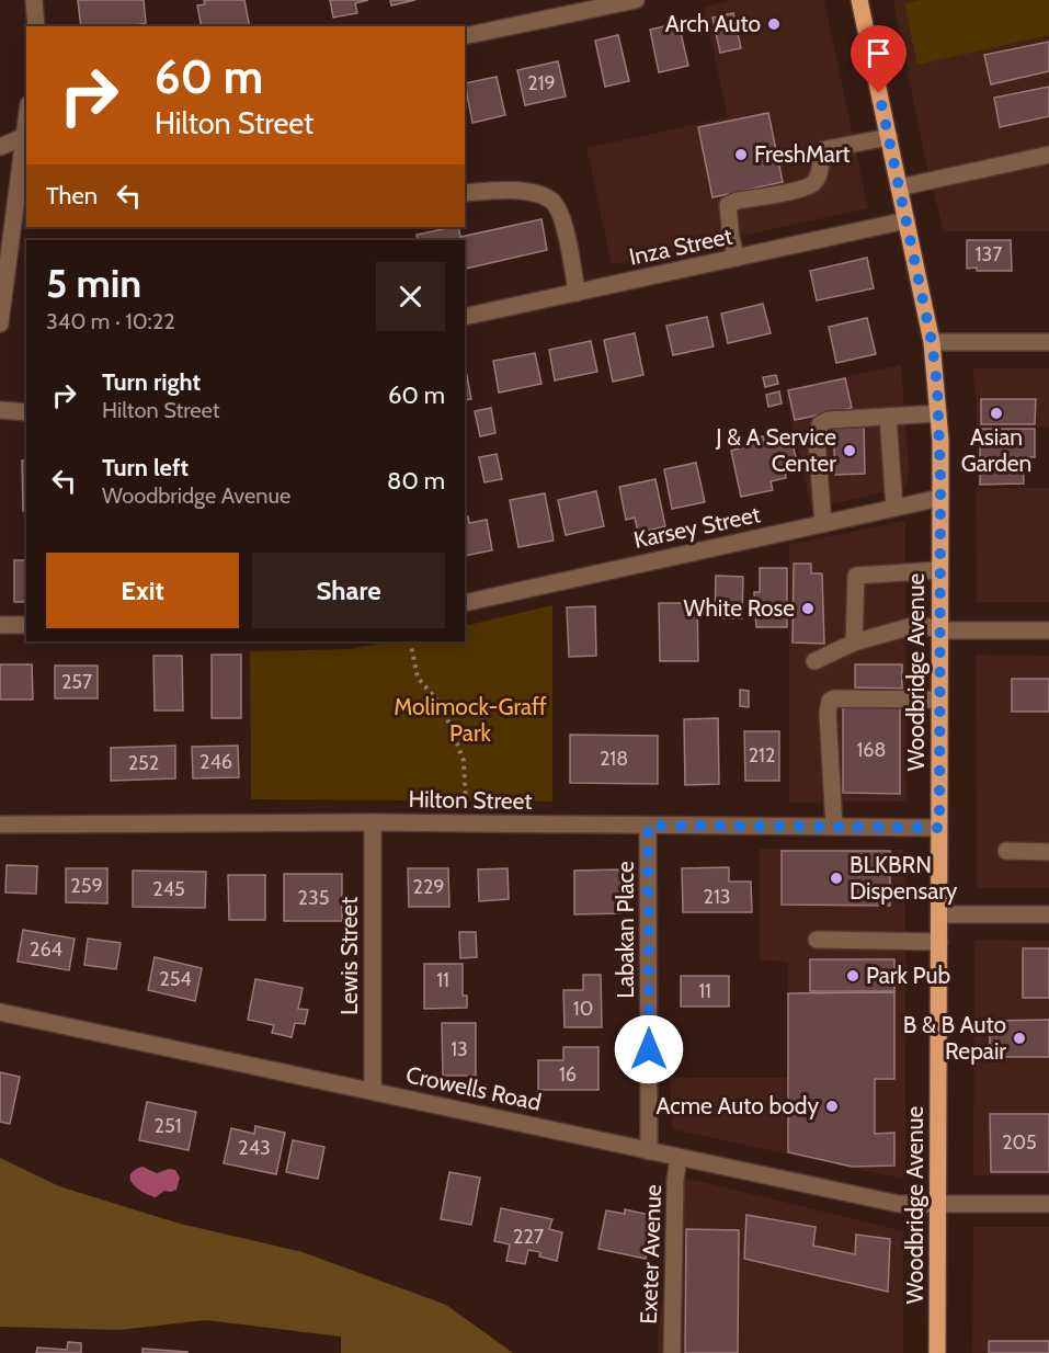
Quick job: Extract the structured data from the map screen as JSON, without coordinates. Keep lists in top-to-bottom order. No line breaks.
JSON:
{"streets":{"main road":["Woodbridge Avenue"],"street":["Inza Street","Karsey Street","Hilton Street","Labakan Place","Lewis Street","Crowells Road","Exeter Avenue"]},"crossings":[["Inza Street","Woodbridge Avenue"],["Karsey Street","Woodbridge Avenue"],["Woodbridge Avenue","Hilton Street"],["Woodbridge Avenue","Crowells Road"],["Hilton Street","Labakan Place"],["Hilton Street","Lewis Street"],["Labakan Place","Crowells Road"],["Lewis Street","Crowells Road"],["Crowells Road","Exeter Avenue"]],"parks":["Molimock-Graff Park"],"places":["Arch Auto","FreshMart","Asian Garden","J & A Service Center","White Rose","BLKBRN Dispensary","Park Pub","B & B Auto Repair","Acme Auto body"],"house_numbers":["219","137","257","168","212","218","246","252","259","229","245","213","235","264","254","11","11","10","13","16","251","205","243","227"],"page":{"turn":["60 m","Hilton Street"],"then":"Then","heading":["5 min","340 m · 10:22"],"list":[{"name":"Turn right","note":"Hilton Street","value":"60 m"},{"name":"Turn left","note":"Woodbridge Avenue","value":"80 m"}],"buttons":["Exit","Share"]}}
